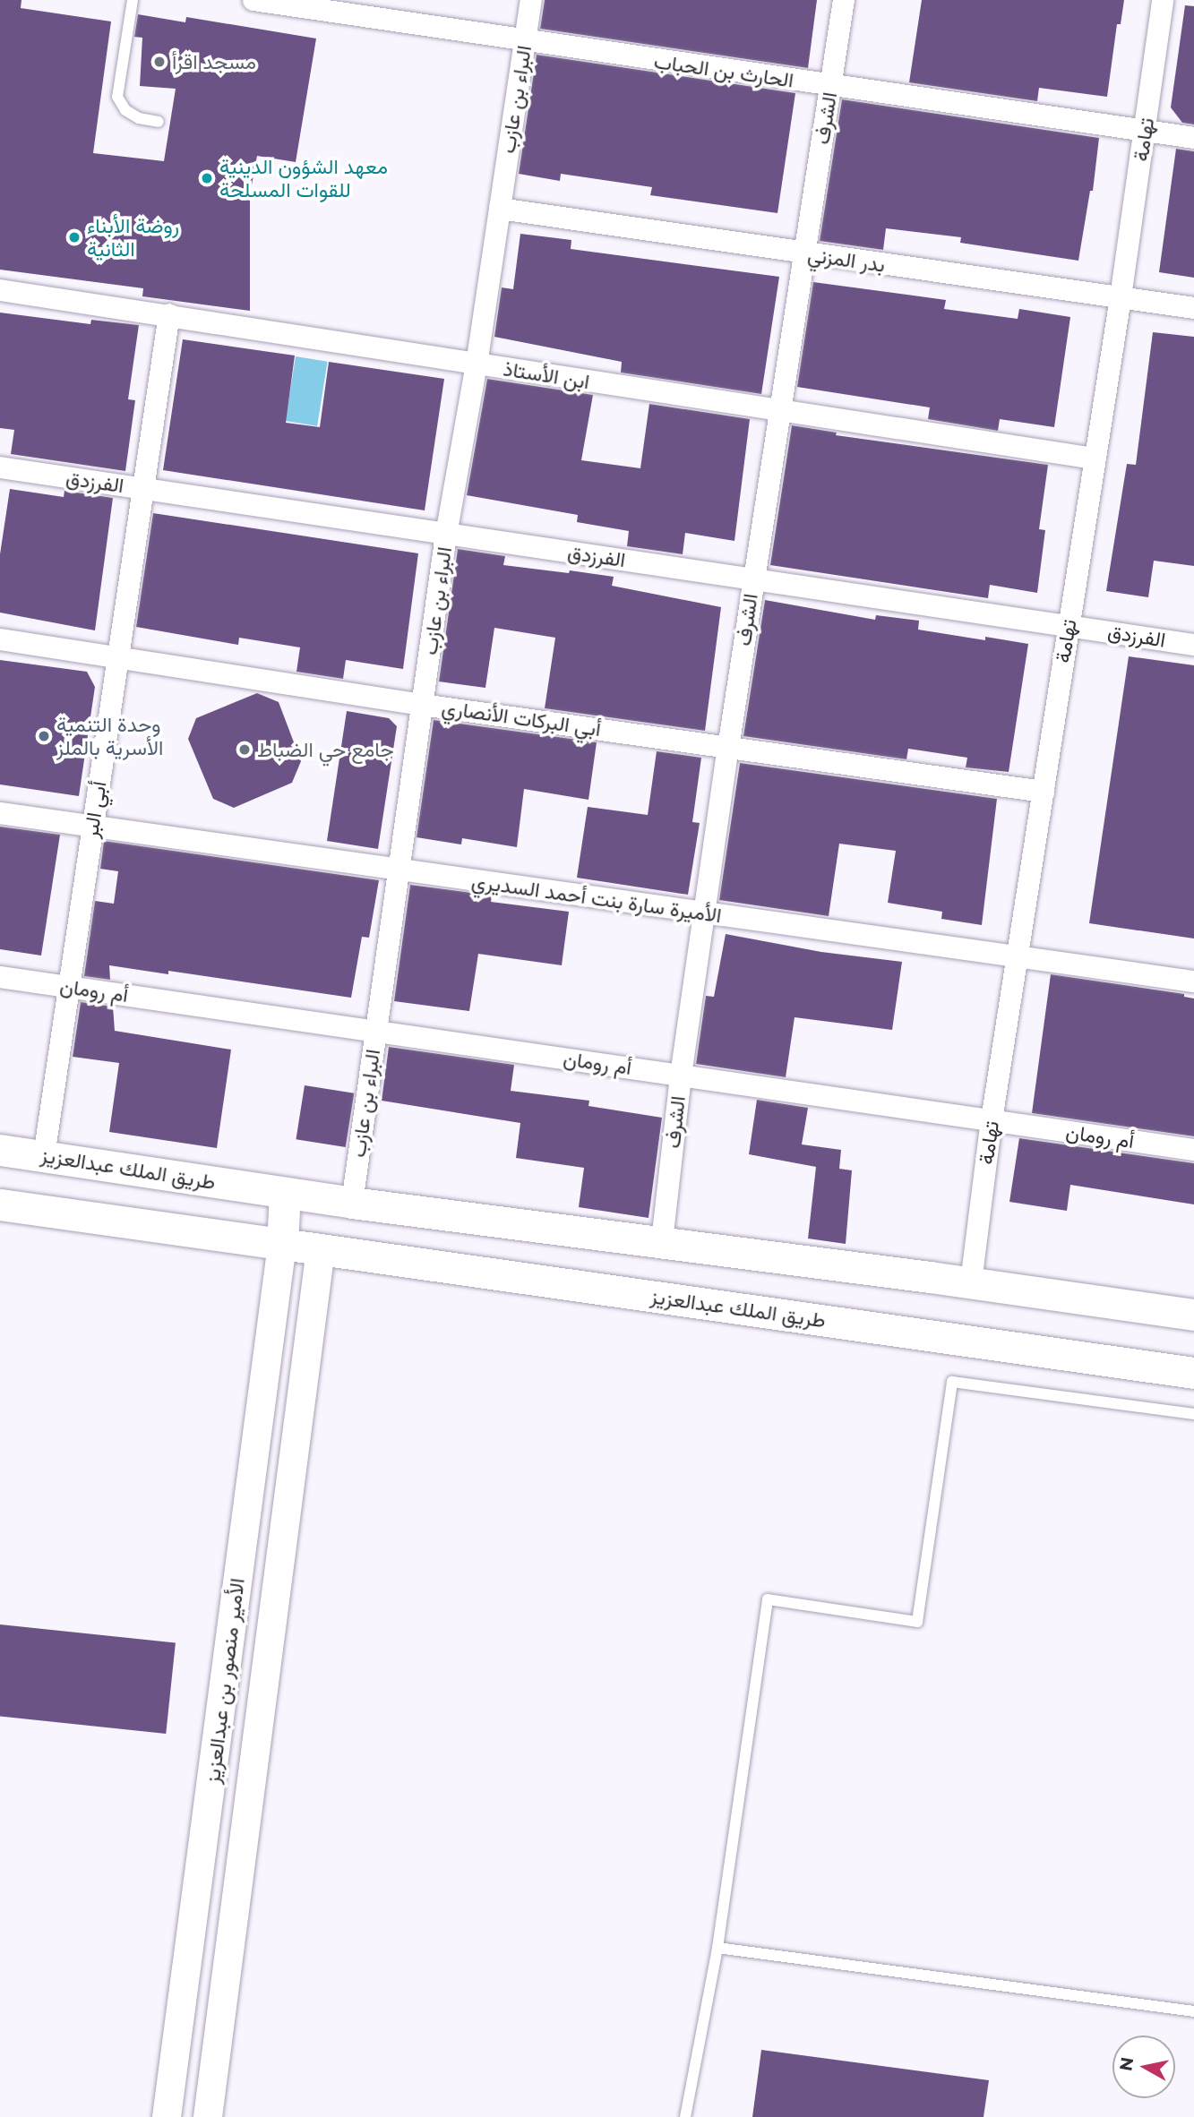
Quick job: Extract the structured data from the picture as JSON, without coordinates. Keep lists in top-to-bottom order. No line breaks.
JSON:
{"streets":{"main road":["طريق الملك عبدالعزيز"],"street":["الحارث بن الحباب","البراء بن عازب","الشرف","تهامة","بدر المزني","ابن الأستاذ","الفرزدق","أبي البركات الأنصاري","أبي البر","الأميرة سارة بنت أحمد السديري","أم رومان","الأمير منصور بن عبدالعزيز"]},"crossings":[["الحارث بن الحباب","البراء بن عازب"],["الحارث بن الحباب","الشرف"],["الحارث بن الحباب","تهامة"],["البراء بن عازب","بدر المزني"],["البراء بن عازب","ابن الأستاذ"],["البراء بن عازب","الفرزدق"],["البراء بن عازب","أبي البركات الأنصاري"],["البراء بن عازب","الأميرة سارة بنت أحمد السديري"],["البراء بن عازب","أم رومان"],["البراء بن عازب","طريق الملك عبدالعزيز"],["الشرف","بدر المزني"],["الشرف","ابن الأستاذ"],["الشرف","الفرزدق"],["الشرف","أبي البركات الأنصاري"],["الشرف","الأميرة سارة بنت أحمد السديري"],["الشرف","أم رومان"],["الشرف","طريق الملك عبدالعزيز"],["تهامة","بدر المزني"],["تهامة","ابن الأستاذ"],["تهامة","الفرزدق"],["تهامة","أبي البركات الأنصاري"],["تهامة","الأميرة سارة بنت أحمد السديري"],["تهامة","أم رومان"],["تهامة","طريق الملك عبدالعزيز"],["ابن الأستاذ","أبي البر"],["الفرزدق","أبي البر"],["أبي البركات الأنصاري","أبي البر"],["أبي البر","الأميرة سارة بنت أحمد السديري"],["أبي البر","أم رومان"],["أبي البر","طريق الملك عبدالعزيز"],["طريق الملك عبدالعزيز","الأمير منصور بن عبدالعزيز"]],"places":["مسجد اقرأ","معهد الشؤون الدينية للقوات المسلحة","روضة الأبناء الثانية","وحدة التنمية الأسرية بالملز","جامع حي الضباط"],"north":"left"}
